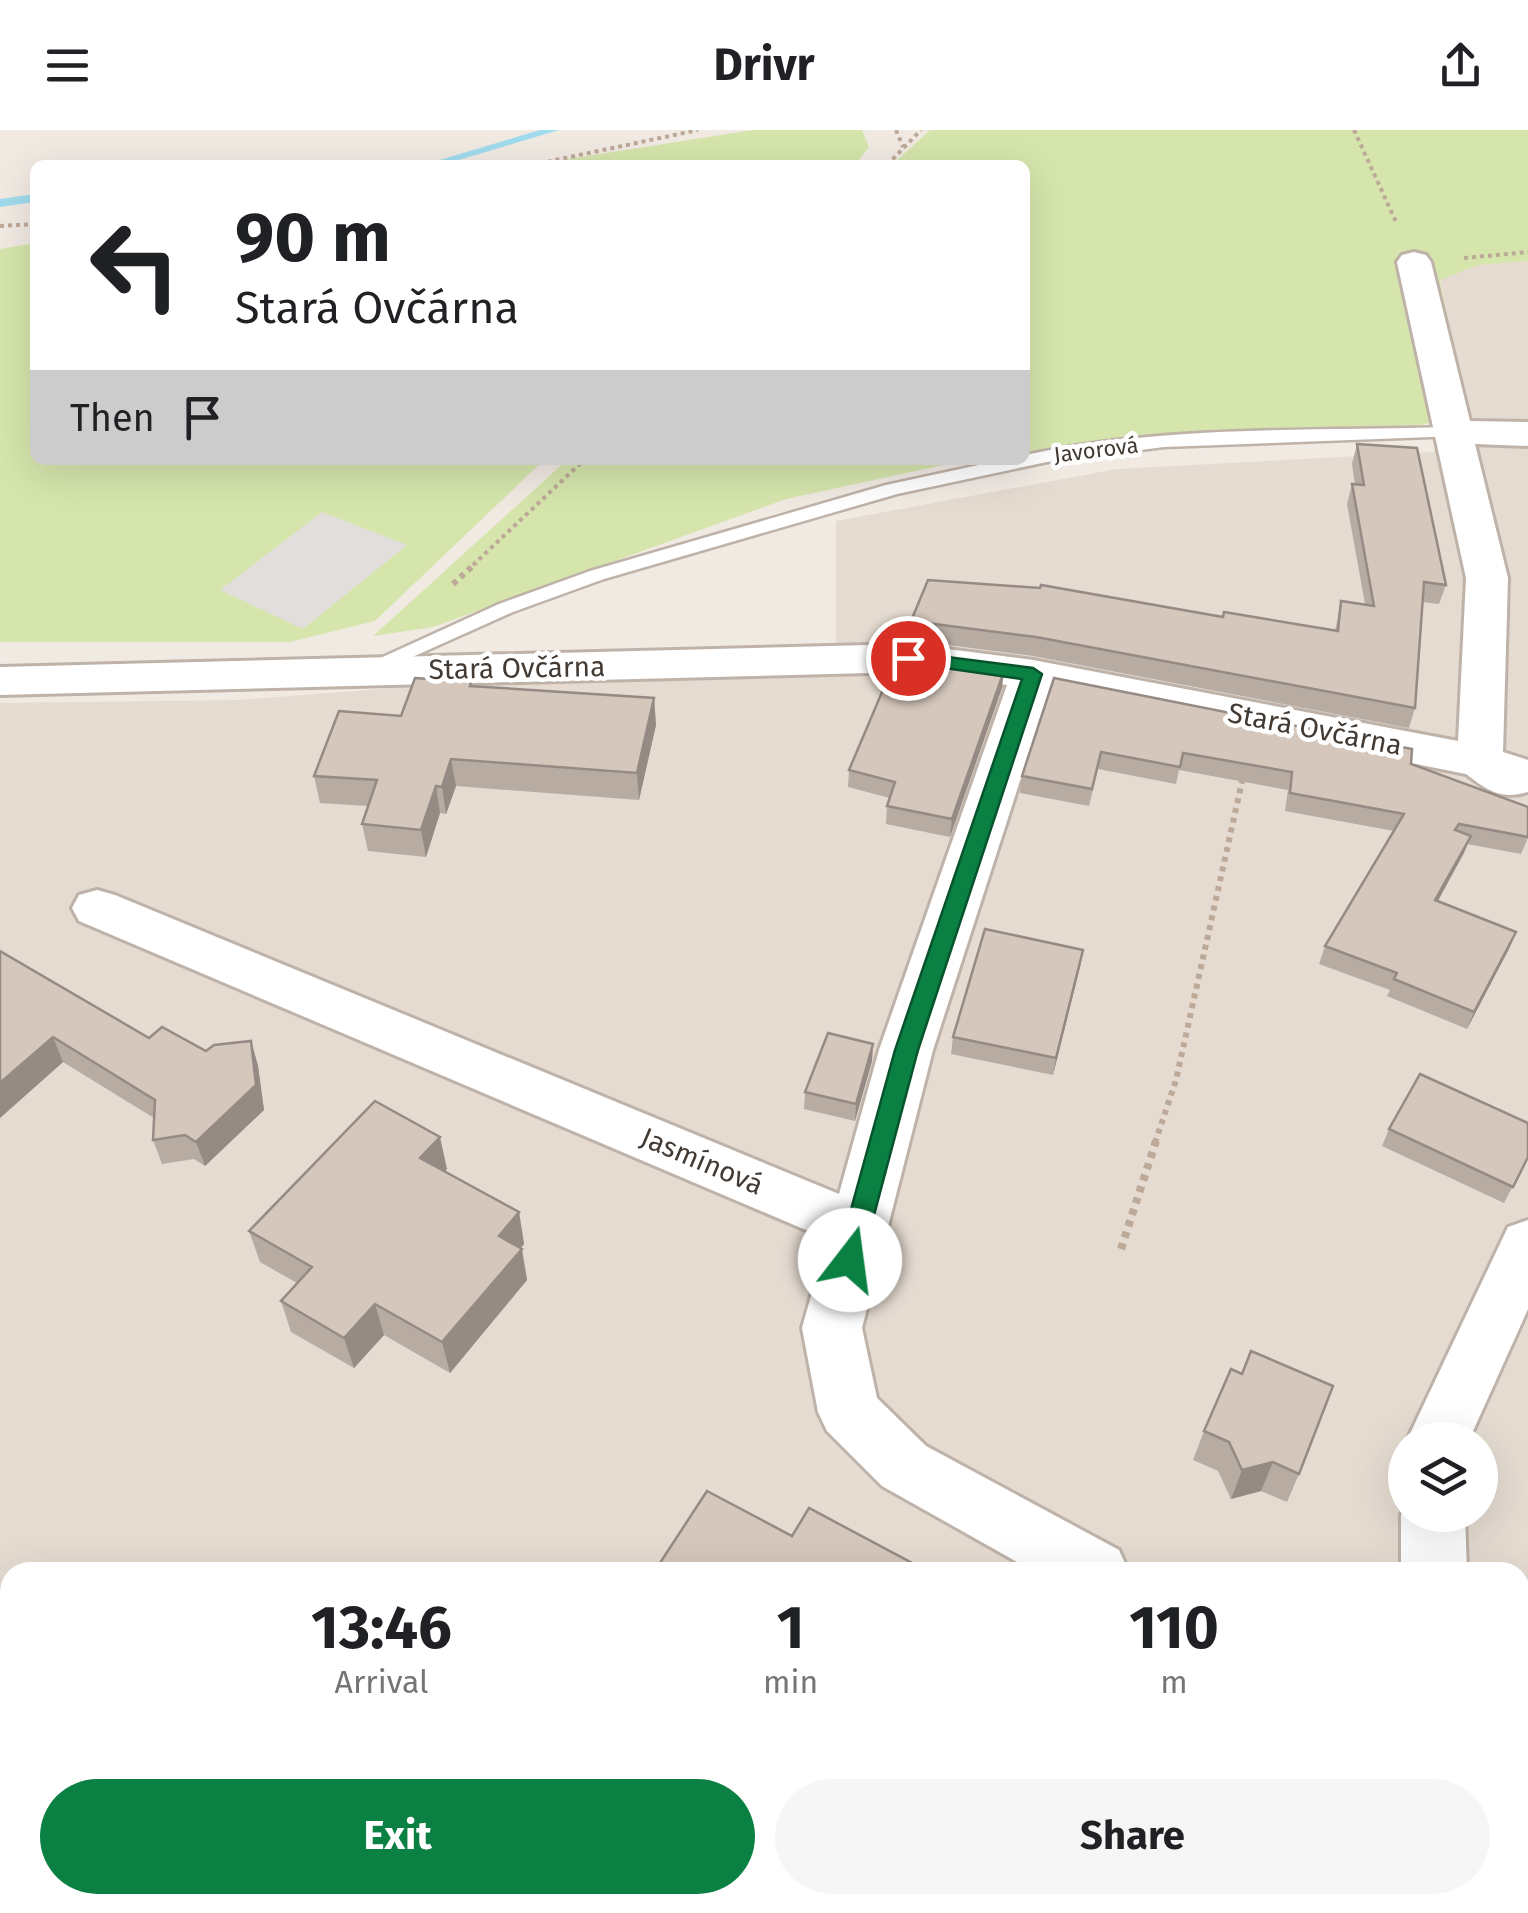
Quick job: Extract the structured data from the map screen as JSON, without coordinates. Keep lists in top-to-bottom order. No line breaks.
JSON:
{"streets":{"street":["Javorová","Stará Ovčárna","Jasmínová"]},"crossings":[["Javorová","Stará Ovčárna"]],"page":{"header":"Drivr","turn":["90 m","Stará Ovčárna"],"then":"Then","eta":["13:46","Arrival","1","min","110","m"],"buttons":["Exit","Share"]}}
